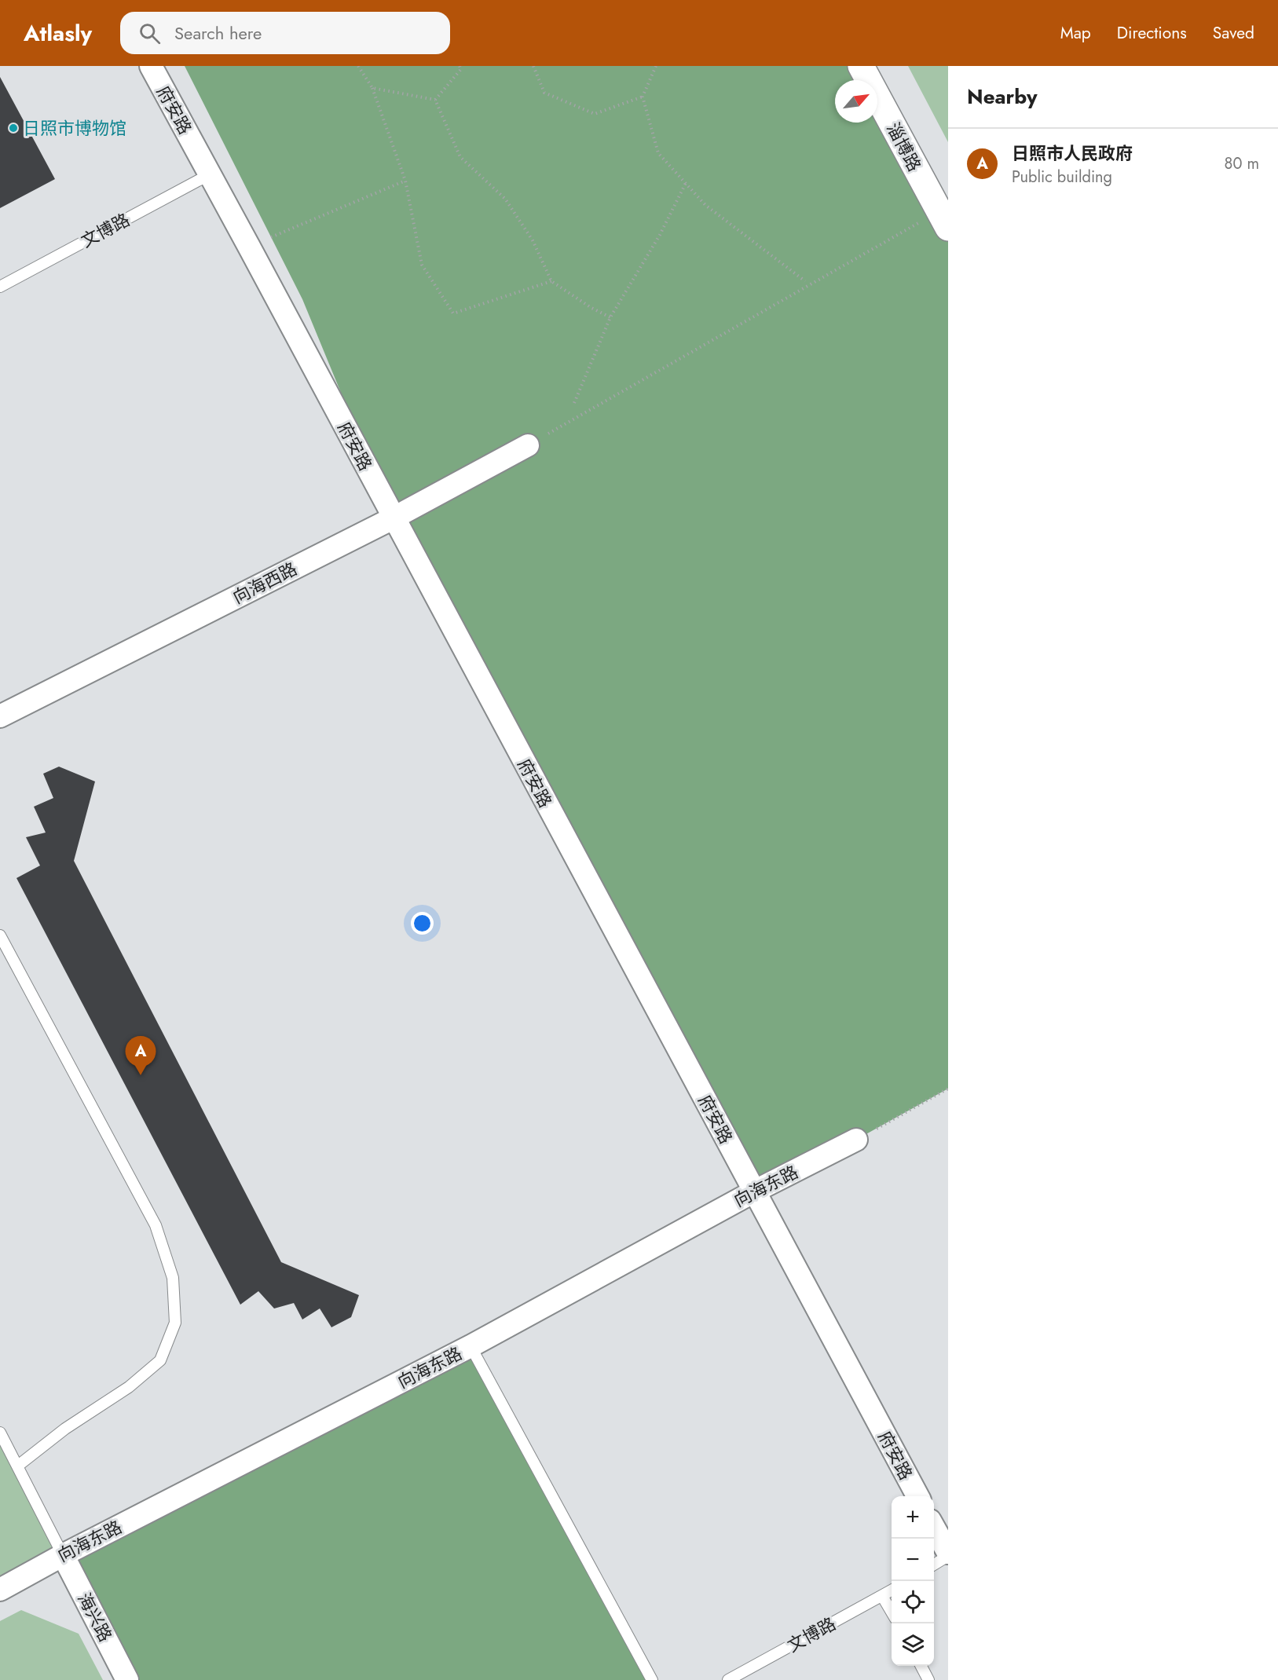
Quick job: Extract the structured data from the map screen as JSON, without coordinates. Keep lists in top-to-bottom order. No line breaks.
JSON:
{"streets":{"street":["府安路","淄博路","向海西路","向海东路","海兴路"],"lane":["文博路"]},"crossings":[["府安路","文博路"],["府安路","向海西路"],["府安路","向海东路"],["向海东路","海兴路"]],"places":["日照市博物馆"],"north":"top right","page":{"header":"Atlasly","search":"Search here","nav":["Map","Directions","Saved"],"heading":"Nearby","list":[{"mark":"A","name":"日照市人民政府","note":"Public building","value":"80 m"}],"pins":"A","map_buttons":["+","−"]}}
